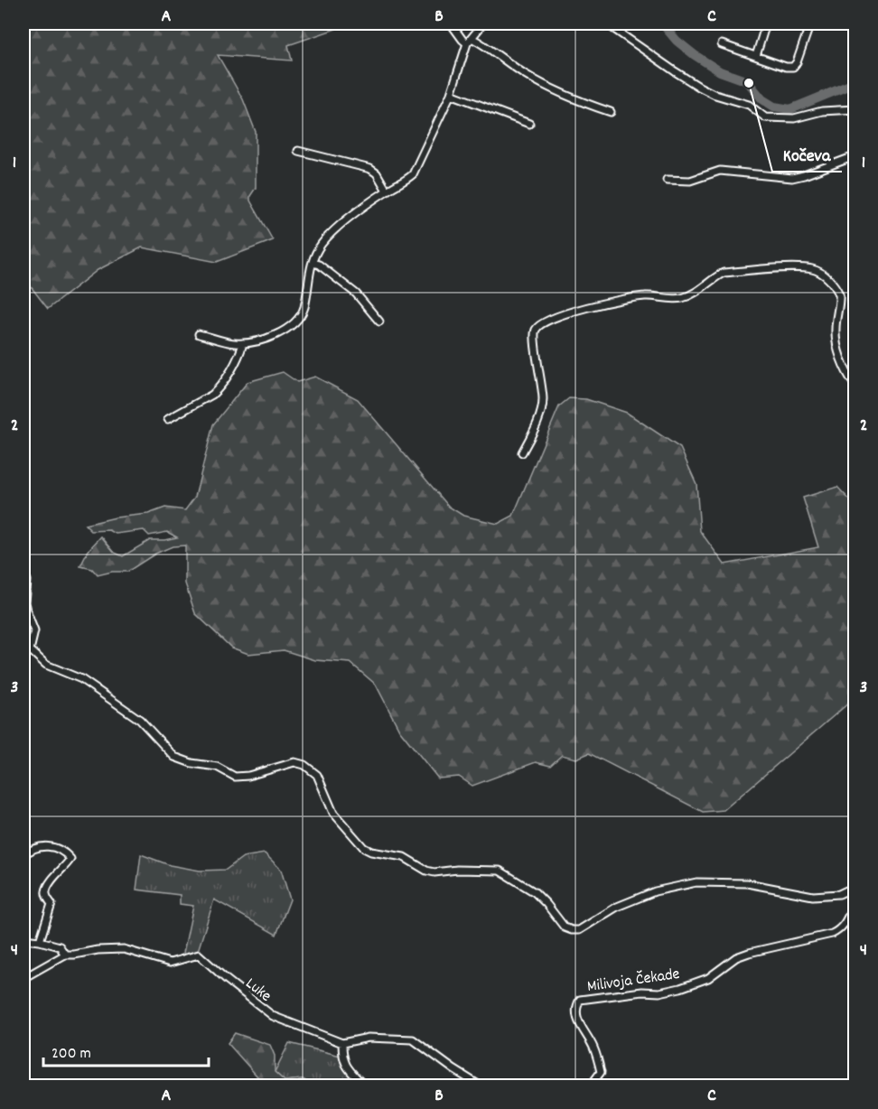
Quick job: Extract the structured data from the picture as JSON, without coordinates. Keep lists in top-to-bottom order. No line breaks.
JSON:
{"streets":{"street":["Milivoja Čekade","Luke"]},"places":["Kočeva"],"scale_bar":"200 m","grid":{"columns":["A","B","C"],"rows":["1","2","3","4"]}}
